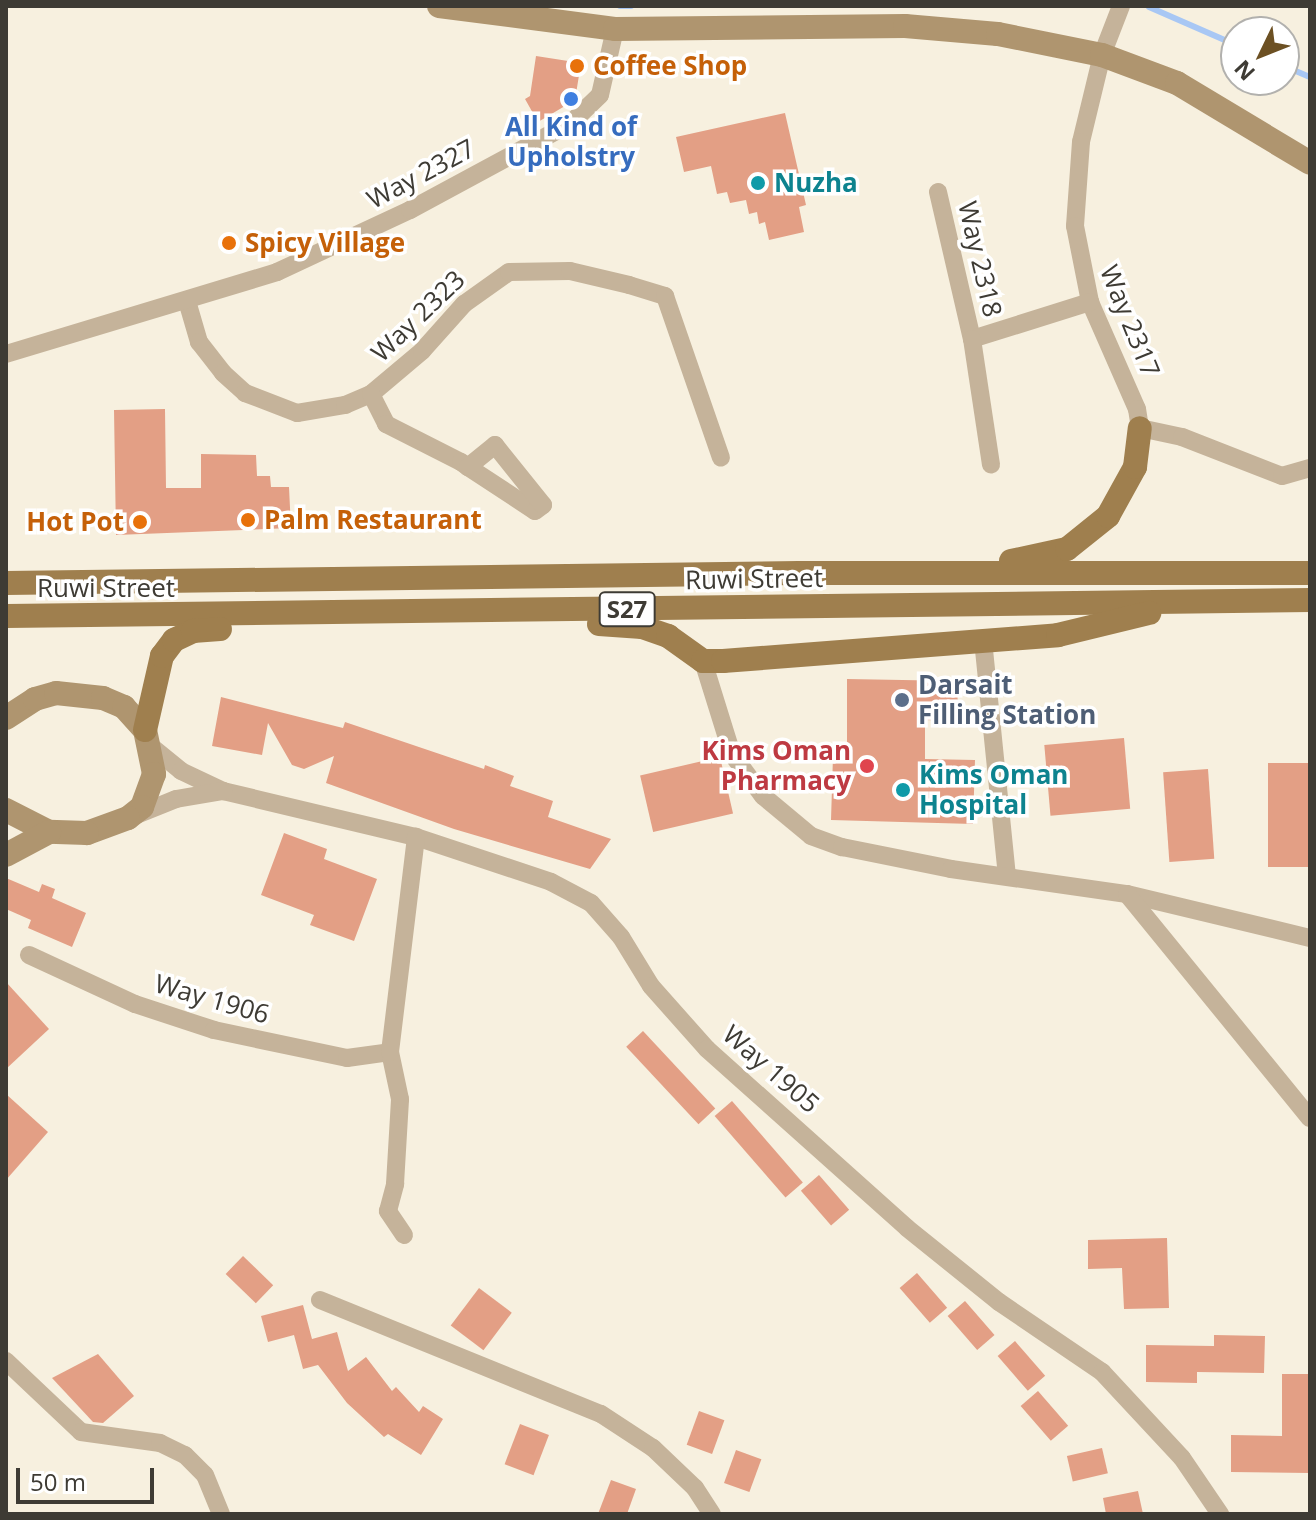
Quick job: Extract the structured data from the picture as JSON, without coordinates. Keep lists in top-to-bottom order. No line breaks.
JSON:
{"streets":{"main road":["Ruwi Street","S27"],"street":["Way 2327","Way 2318","Way 2323","Way 2317","Way 1906","Way 1905"]},"crossings":[["Way 2327","Way 2323"],["Way 2318","Way 2317"]],"places":["Coffee Shop","All Kind of Upholstry","Nuzha","Spicy Village","Palm Restaurant","Hot Pot","Darsait Filling Station","Kims Oman Pharmacy","Kims Oman Hospital"],"scale_bar":"50 m","north":"bottom left"}
